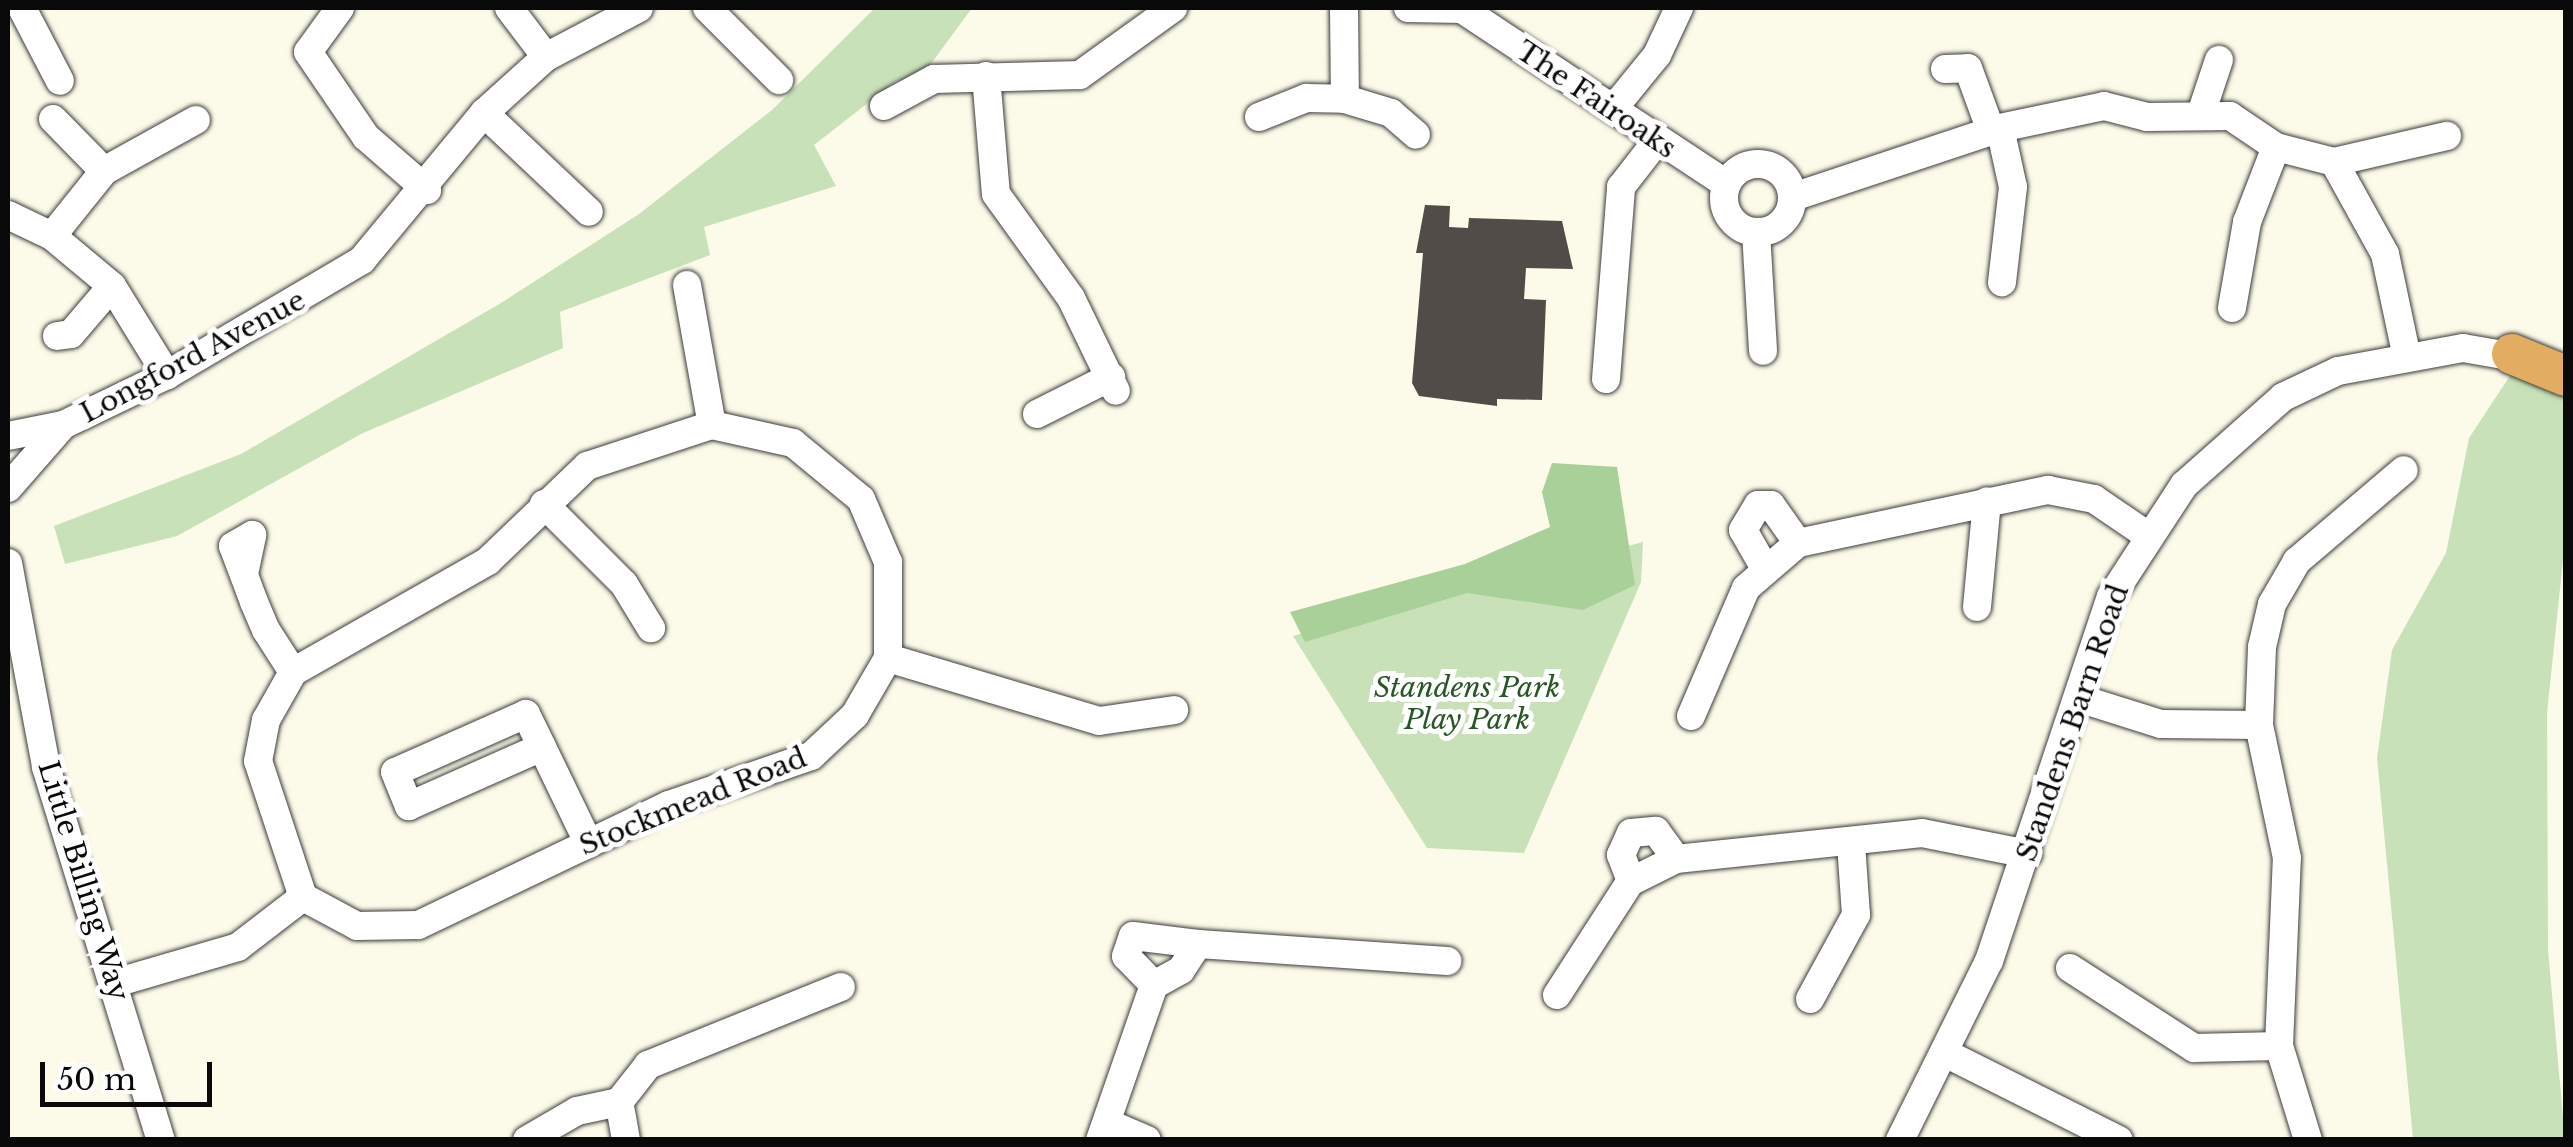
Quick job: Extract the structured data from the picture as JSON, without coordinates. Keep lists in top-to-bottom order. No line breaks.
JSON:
{"streets":{"street":["The Fairoaks","Longford Avenue","Standens Barn Road","Stockmead Road","Little Billing Way"]},"parks":["Standens Park Play Park"],"scale_bar":"50 m"}
